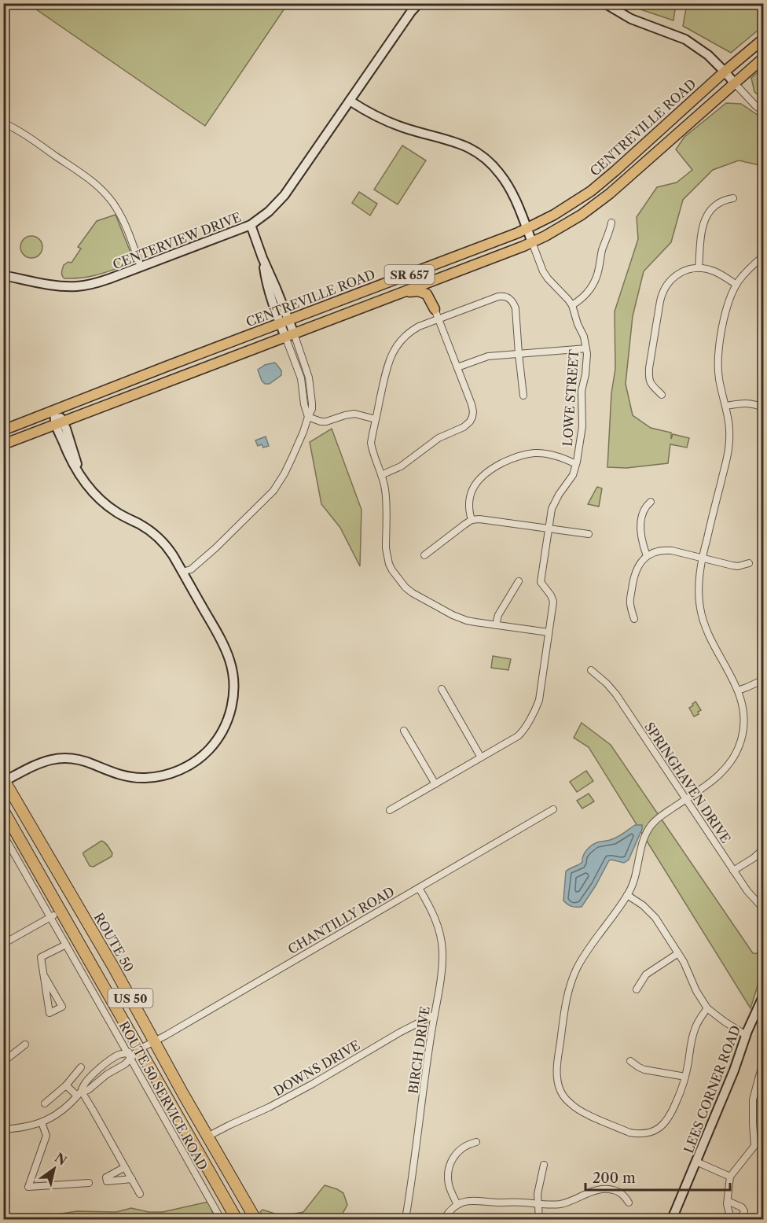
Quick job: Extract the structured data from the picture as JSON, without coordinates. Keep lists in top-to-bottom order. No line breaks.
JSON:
{"streets":{"highway":["ROUTE 50","US 50"],"main road":["CENTREVILLE ROAD","SR 657"],"street":["CENTERVIEW DRIVE","LOWE STREET","SPRINGHAVEN DRIVE","CHANTILLY ROAD","BIRCH DRIVE","DOWNS DRIVE","LEES CORNER ROAD","ROUTE 50 SERVICE ROAD"]},"crossings":[["CENTREVILLE ROAD","LOWE STREET"],["CENTERVIEW DRIVE","LOWE STREET"],["SR 657","LOWE STREET"],["CHANTILLY ROAD","ROUTE 50"],["CHANTILLY ROAD","US 50"],["CHANTILLY ROAD","BIRCH DRIVE"],["CHANTILLY ROAD","ROUTE 50 SERVICE ROAD"],["ROUTE 50","DOWNS DRIVE"],["US 50","ROUTE 50 SERVICE ROAD"],["BIRCH DRIVE","DOWNS DRIVE"]],"scale_bar":"200 m","north":"top right"}
